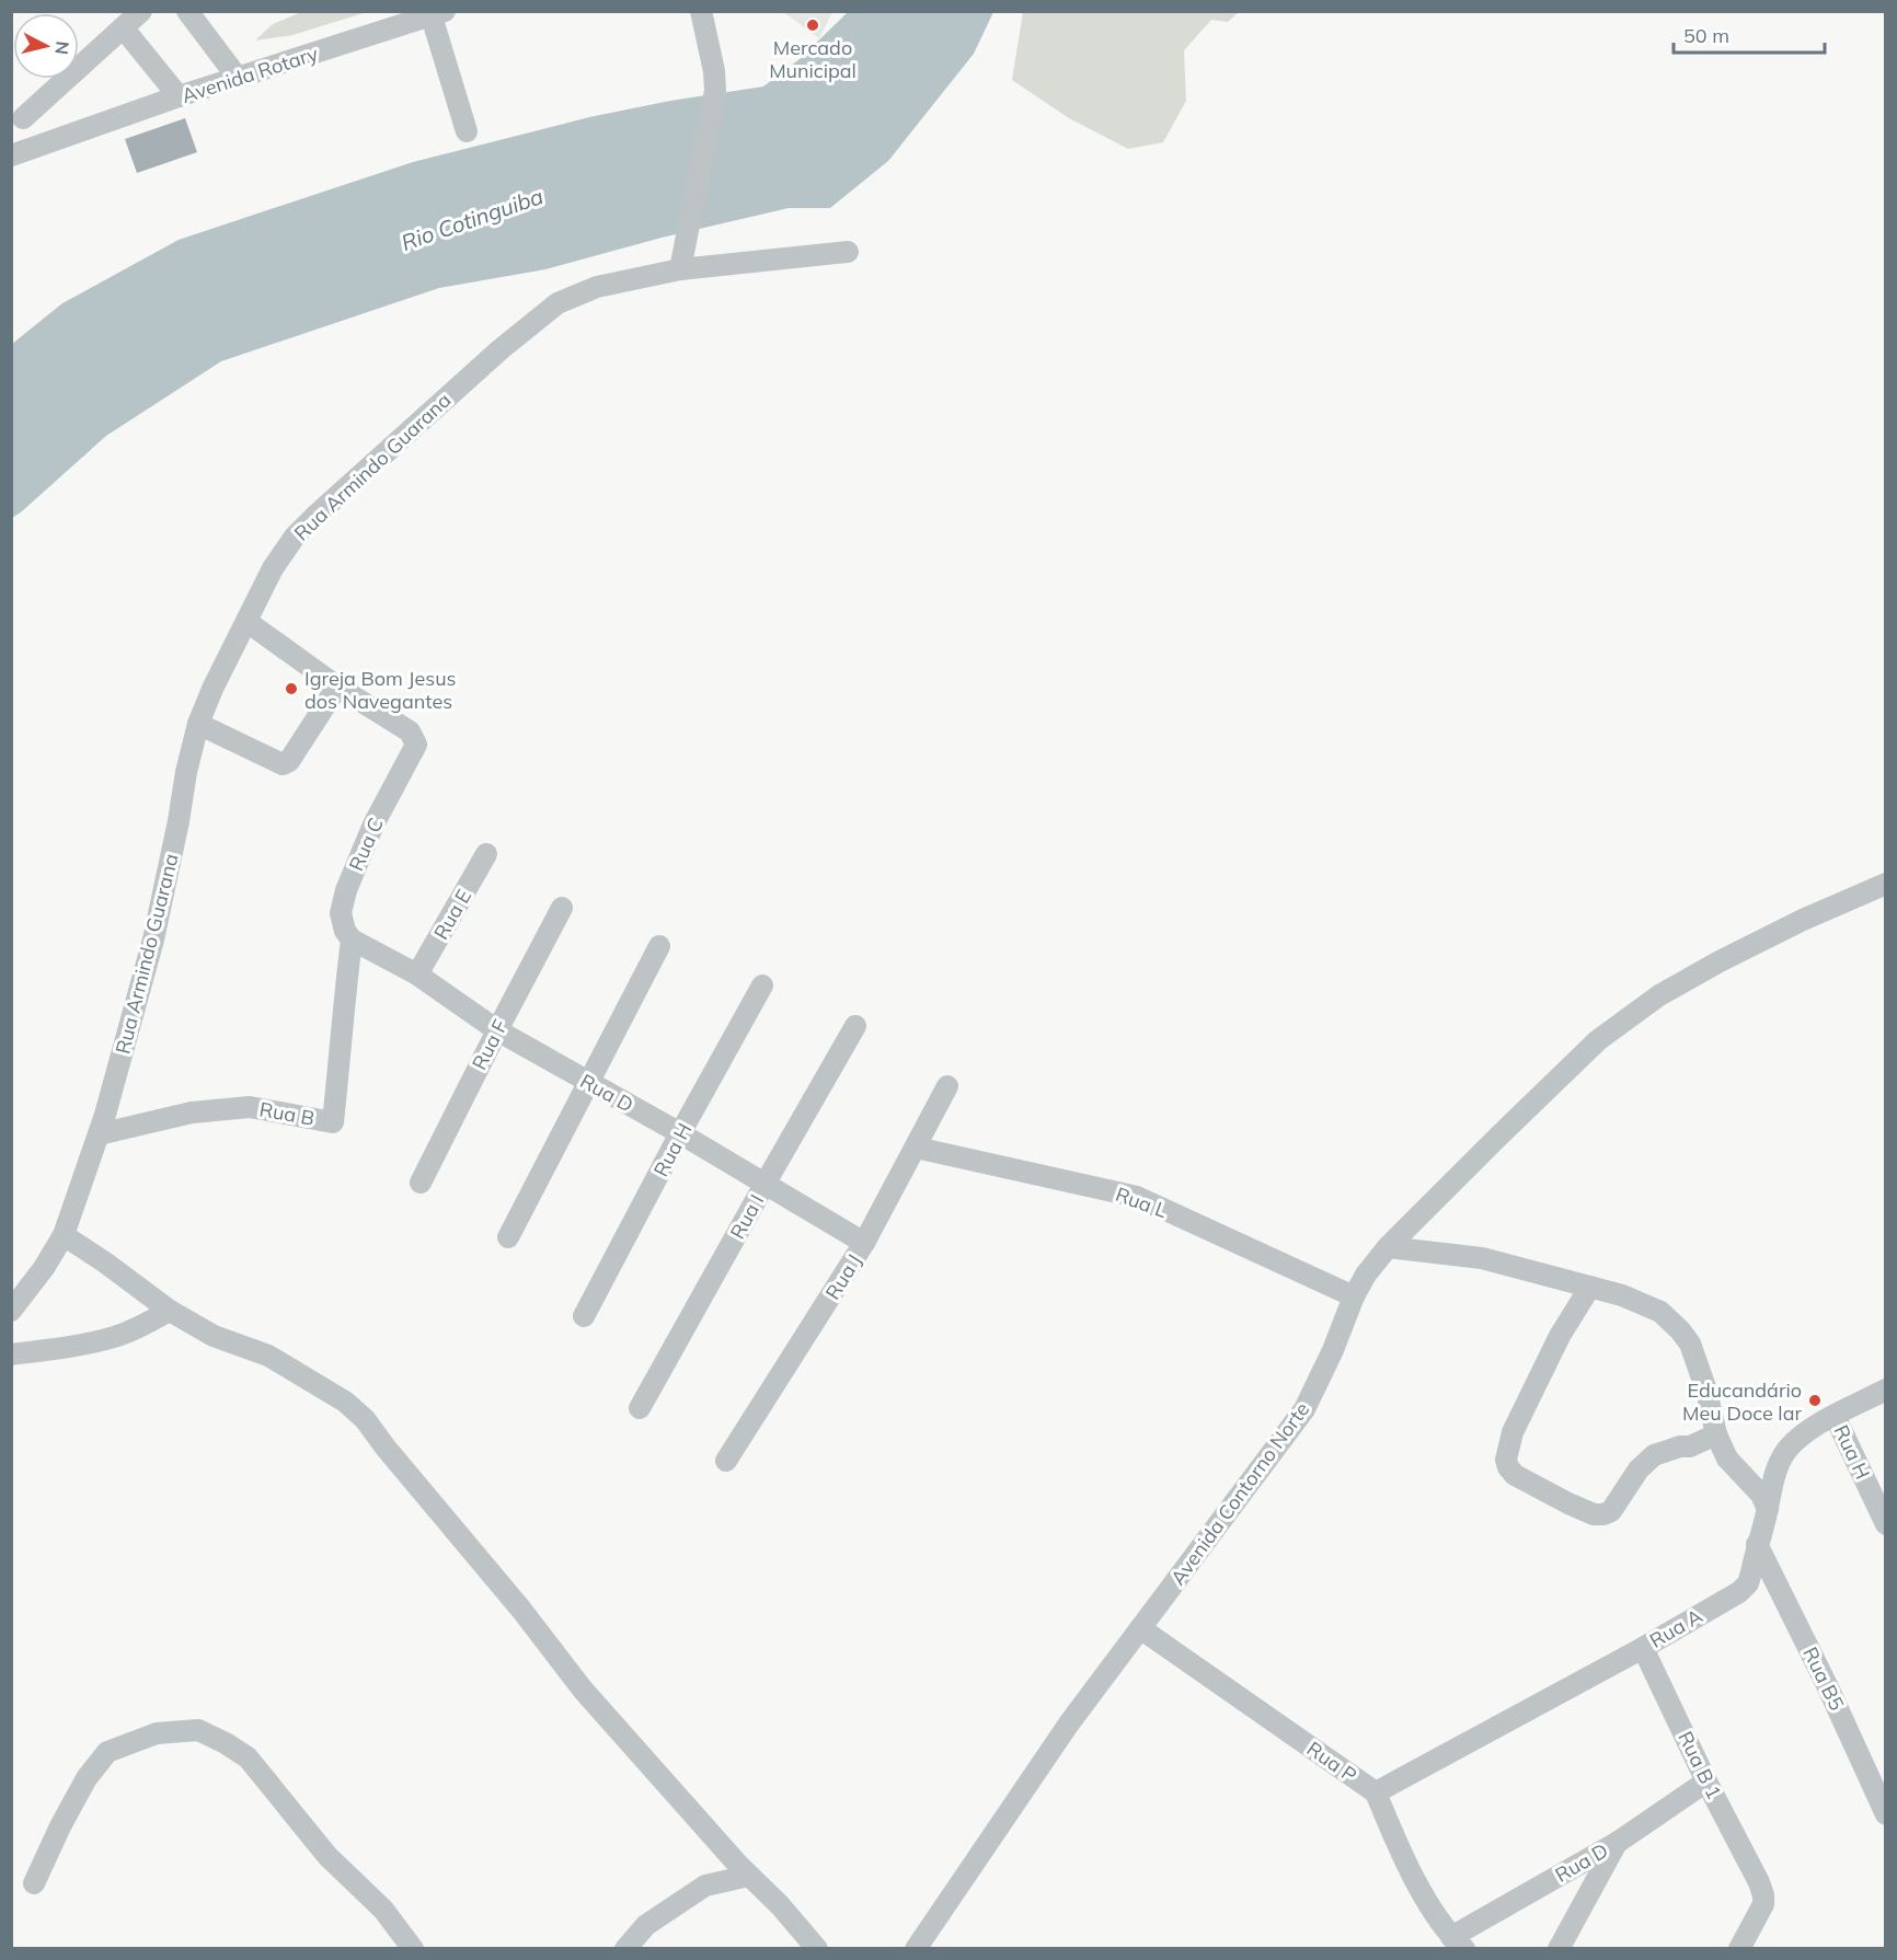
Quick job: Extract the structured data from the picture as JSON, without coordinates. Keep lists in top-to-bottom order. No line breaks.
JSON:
{"streets":{"street":["Avenida Rotary","Rua Armindo Guarana","Rua C","Rua E","Rua F","Rua D","Rua B","Rua H","Rua L","Rua I","Rua J","Avenida Contorno Norte","Rua A","Rua B5","Rua P","Rua B 1"]},"crossings":[["Rua Armindo Guarana","Rua B"],["Rua C","Rua D"],["Rua C","Rua B"],["Rua E","Rua D"],["Rua F","Rua D"],["Rua D","Rua B"],["Rua D","Rua H"],["Rua D","Rua I"],["Rua D","Rua J"],["Rua D","Rua P"],["Rua D","Rua B 1"],["Rua H","Rua A"],["Rua L","Rua J"],["Rua L","Avenida Contorno Norte"],["Avenida Contorno Norte","Rua P"],["Rua A","Rua B5"],["Rua A","Rua P"],["Rua A","Rua B 1"]],"water":["Rio Cotinguiba"],"places":["Mercado Municipal","Igreja Bom Jesus dos Navegantes","Educandário Meu Doce lar"],"scale_bar":"50 m","north":"right"}
